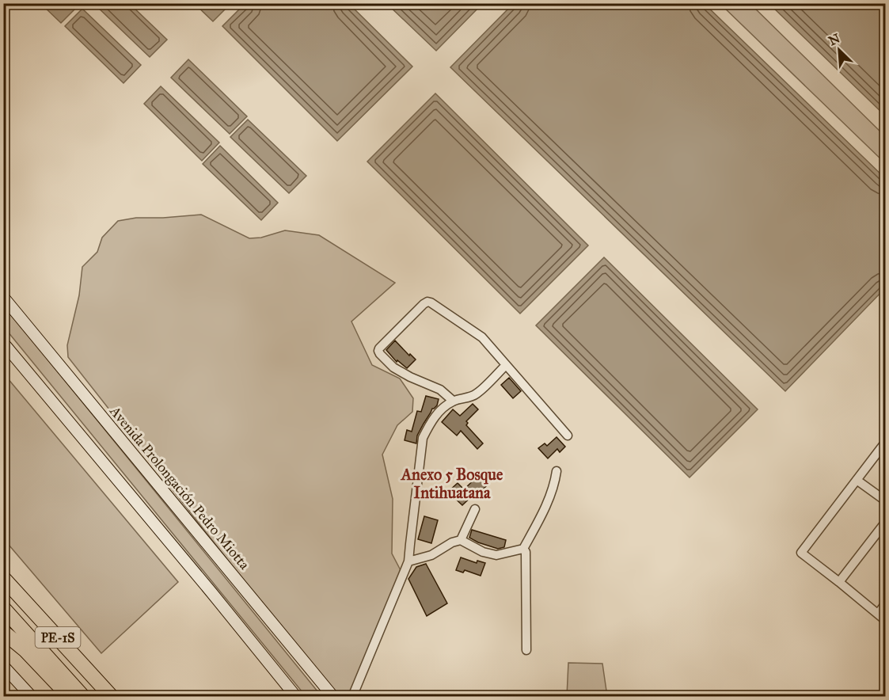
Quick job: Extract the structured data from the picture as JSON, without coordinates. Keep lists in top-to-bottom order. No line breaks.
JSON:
{"streets":{"highway":["PE-1S"],"main road":["Avenida Prolongación Pedro Miotta"]},"districts":["Anexo 5 Bosque Intihuatana"],"north":"top left"}
